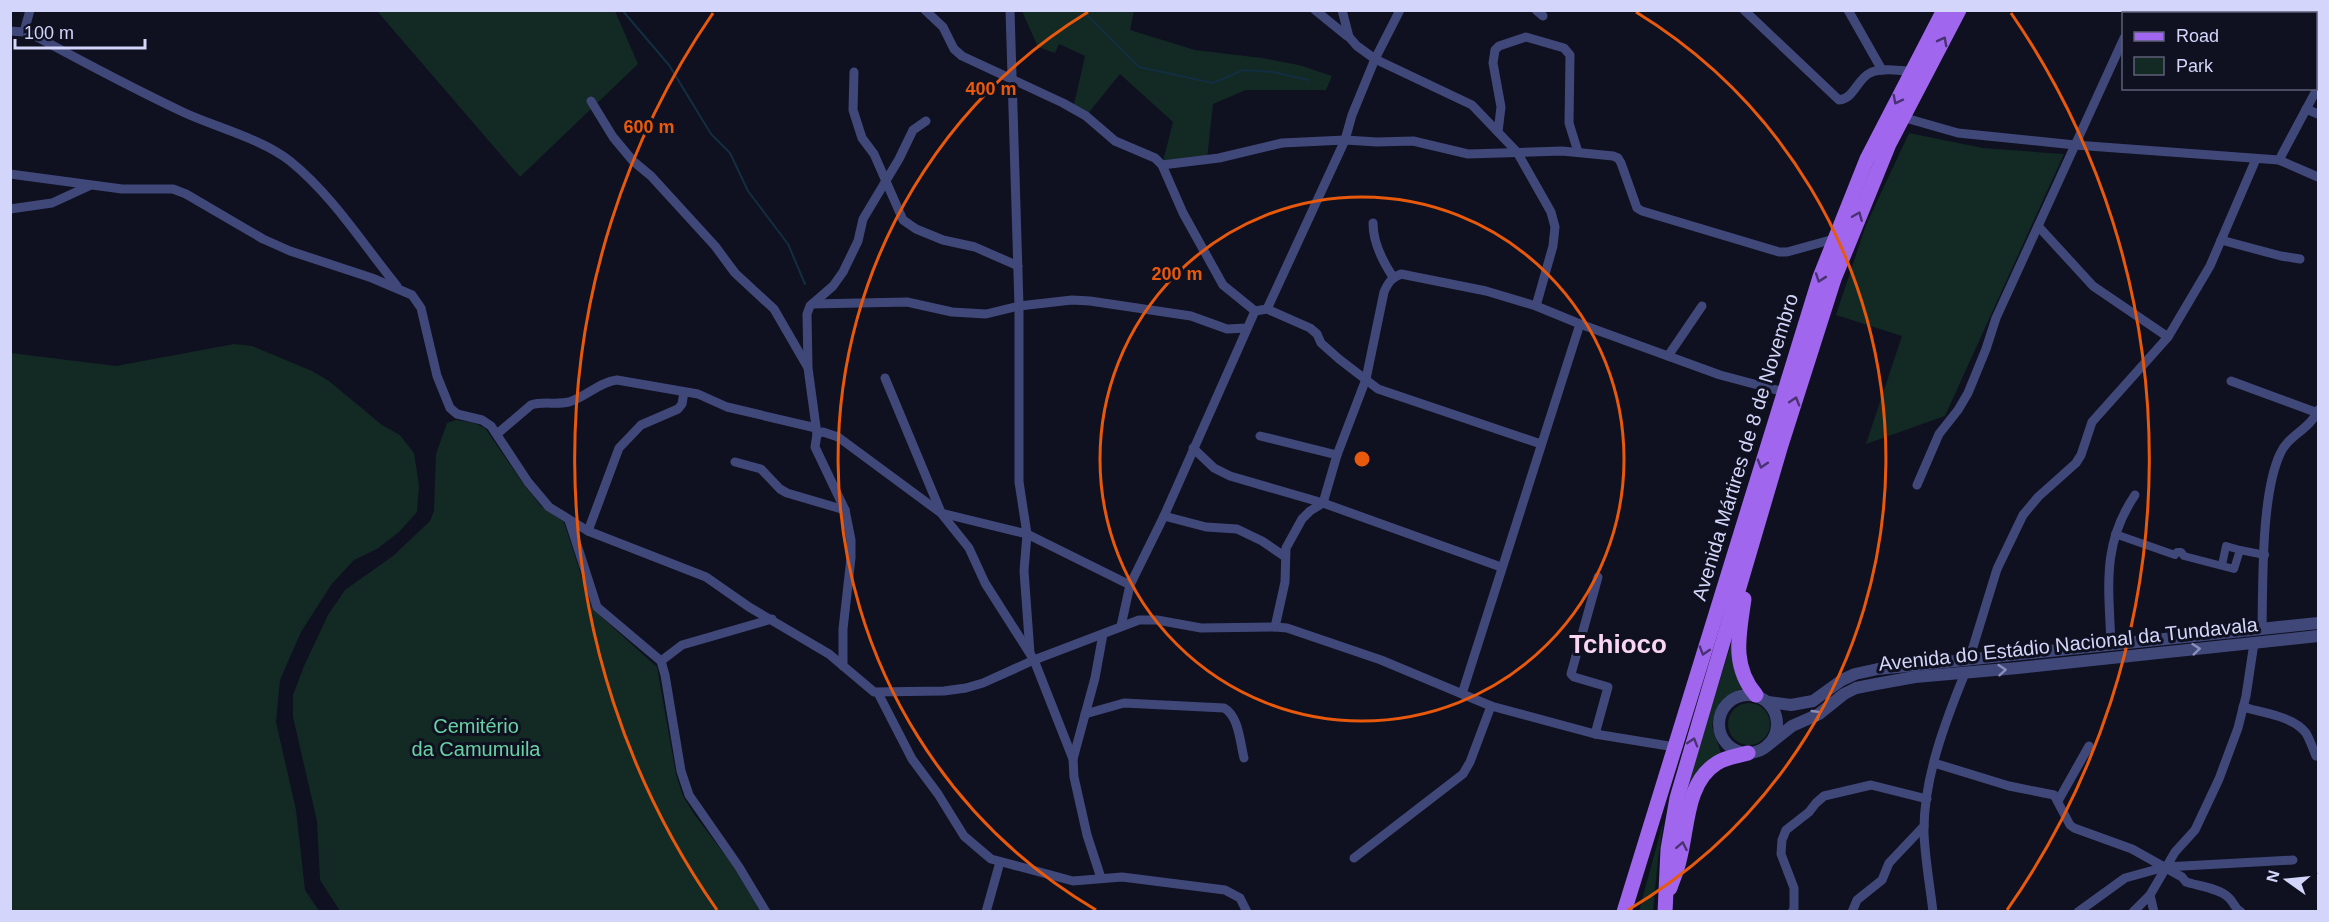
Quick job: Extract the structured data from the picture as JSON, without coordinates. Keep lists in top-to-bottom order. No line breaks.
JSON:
{"streets":{"main road":["Avenida Mártires de 8 de Novembro"],"street":["Avenida do Estádio Nacional da Tundavala"]},"districts":["Tchioco"],"parks":["Cemitério da Camumuila"],"legend":["Road","Park"],"scale_bar":"100 m","north":"left","rings":["400 m","600 m","200 m"]}
